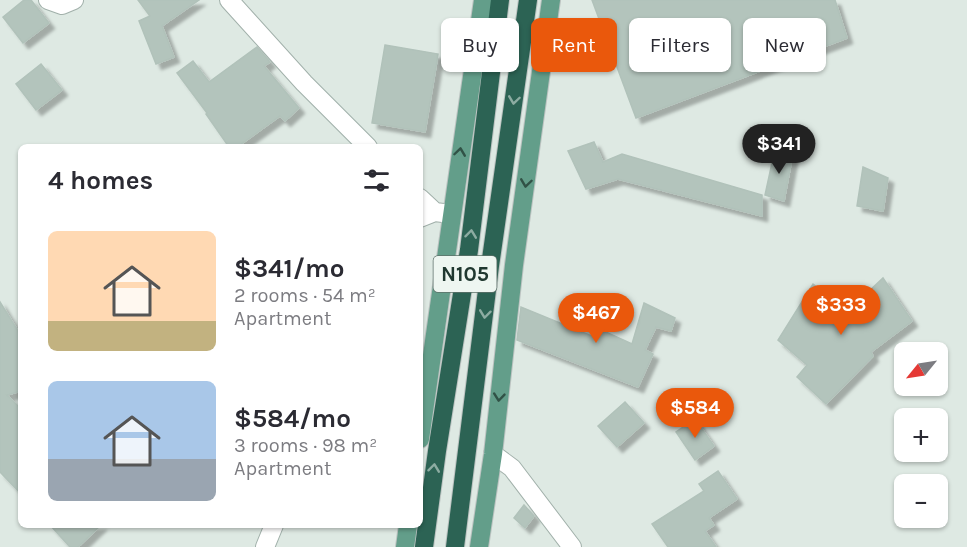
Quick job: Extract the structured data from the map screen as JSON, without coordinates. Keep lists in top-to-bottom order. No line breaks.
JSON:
{"streets":{"highway":["N105"]},"north":"bottom left","page":{"chip":["Buy","Rent","Filters","New"],"price":["$341","$333","$467","$584"],"heading":"4 homes","list":[{"name":"$341/mo","note":"2 rooms · 54 m² · Apartment"},{"name":"$584/mo","note":"3 rooms · 98 m² · Apartment"}],"map_buttons":["+","−"]}}
